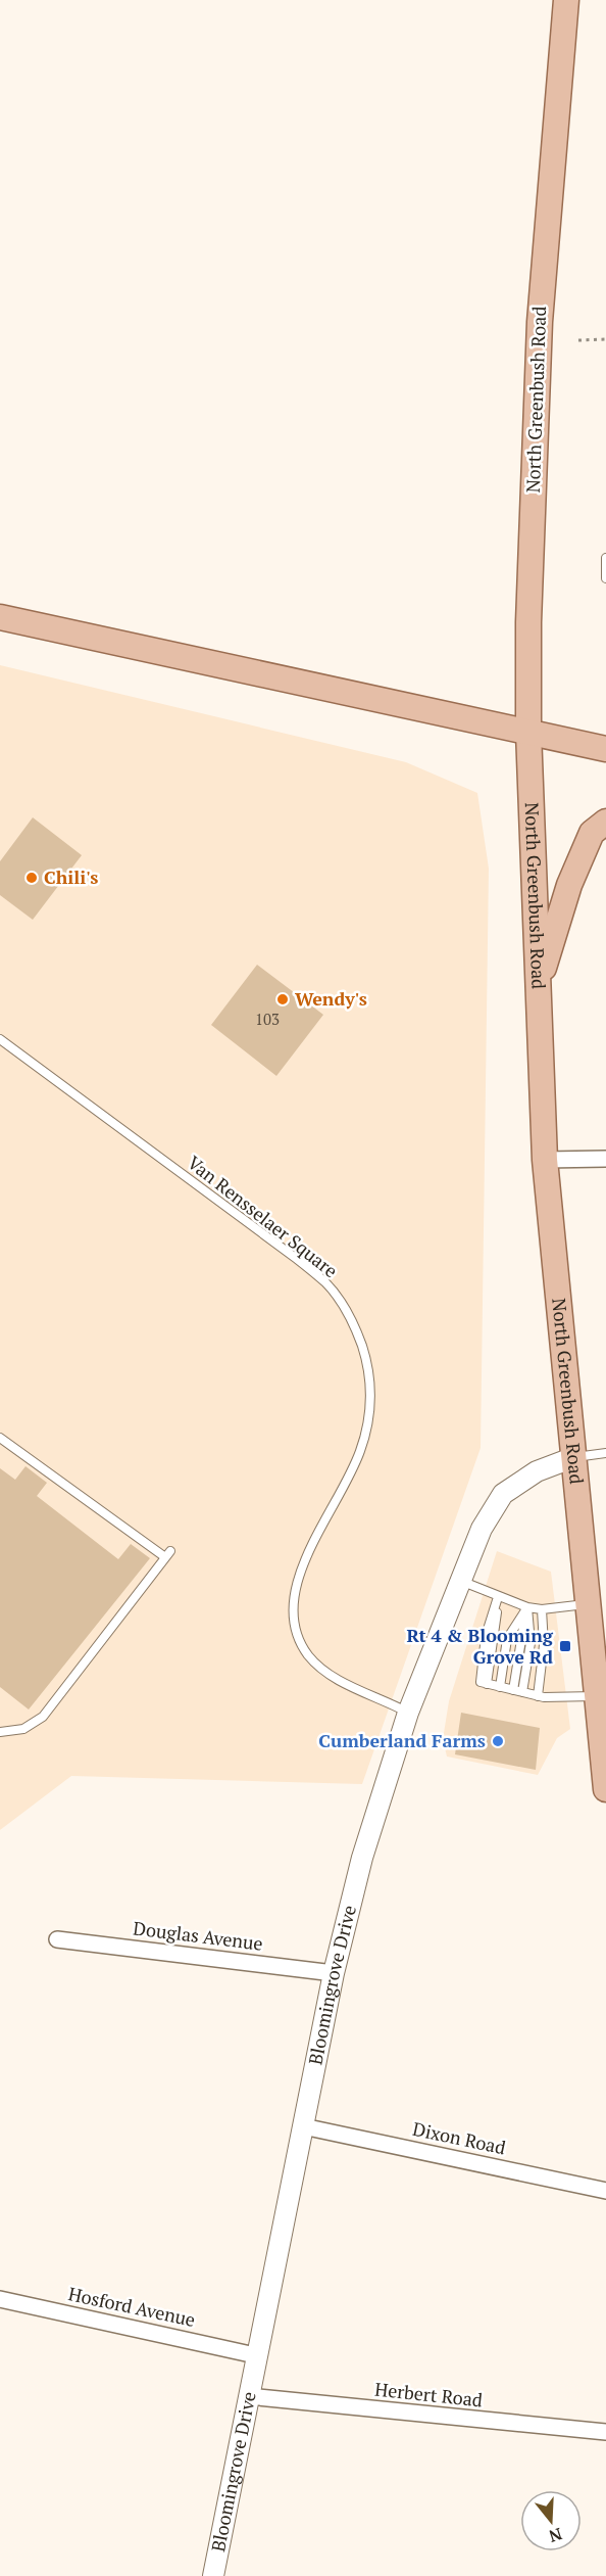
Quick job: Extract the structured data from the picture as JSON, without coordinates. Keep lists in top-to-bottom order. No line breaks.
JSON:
{"streets":{"main road":["North Greenbush Road"],"street":["Douglas Avenue","Bloomingrove Drive","Dixon Road","Hosford Avenue","Herbert Road"],"lane":["Van Rensselaer Square"]},"crossings":[["North Greenbush Road","Bloomingrove Drive"],["Van Rensselaer Square","Bloomingrove Drive"],["Douglas Avenue","Bloomingrove Drive"],["Bloomingrove Drive","Dixon Road"],["Bloomingrove Drive","Hosford Avenue"],["Bloomingrove Drive","Herbert Road"]],"places":{"other":["Chili's","Wendy's","Cumberland Farms"],"transit":["Rt 4 & Blooming Grove Rd"]},"house_numbers":["103"],"north":"bottom"}
